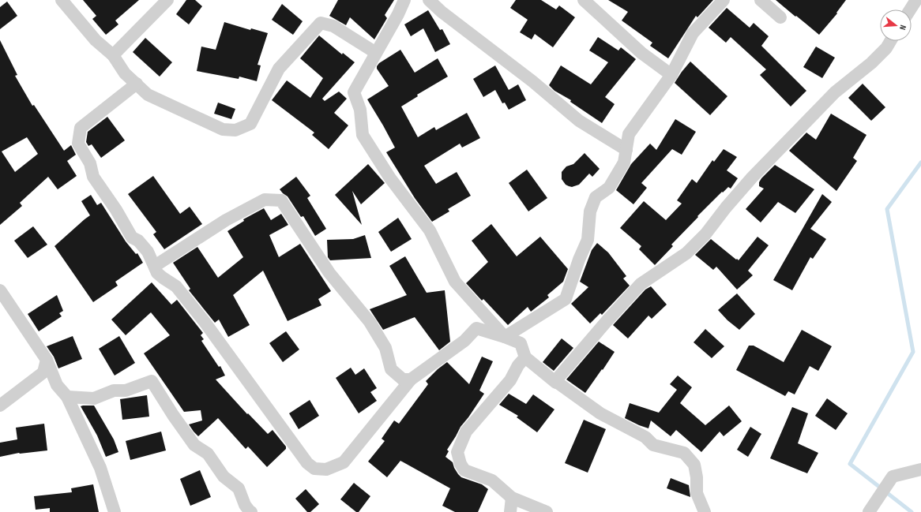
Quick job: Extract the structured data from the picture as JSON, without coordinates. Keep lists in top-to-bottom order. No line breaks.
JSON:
{"north":"right"}
